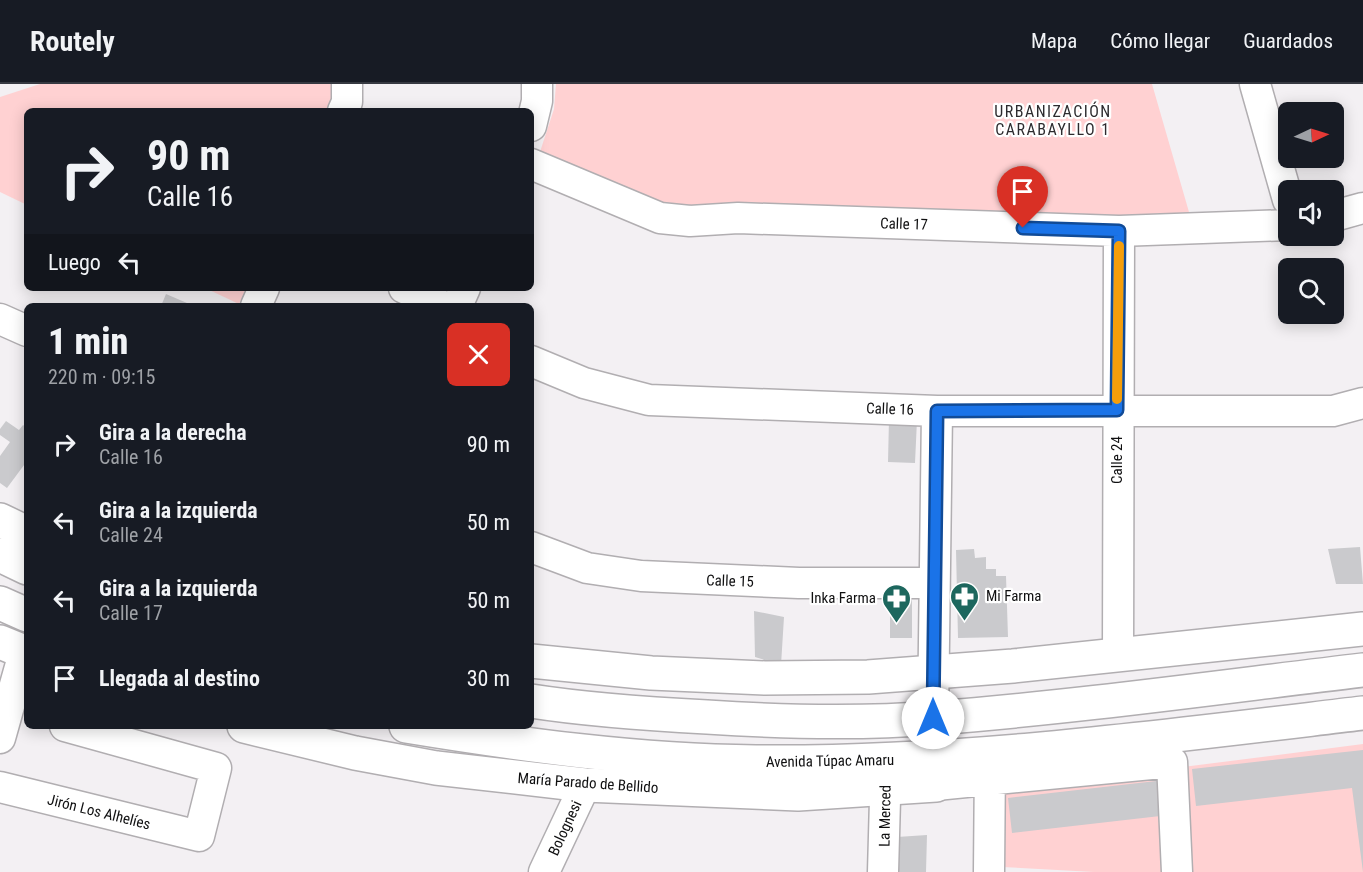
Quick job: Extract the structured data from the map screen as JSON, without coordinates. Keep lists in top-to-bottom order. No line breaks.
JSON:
{"streets":{"main road":["Avenida Túpac Amaru","María Parado de Bellido"],"street":["Calle 17","Calle 16","Calle 24","Calle 15","Jirón Los Alhelíes","La Merced","Bolognesi"]},"crossings":[["Calle 17","Calle 24"],["Calle 16","Calle 24"],["Avenida Túpac Amaru","María Parado de Bellido"],["Avenida Túpac Amaru","La Merced"],["María Parado de Bellido","La Merced"],["María Parado de Bellido","Bolognesi"]],"districts":["URBANIZACIÓN CARABAYLLO 1"],"places":{"pharmacy":["Mi Farma","Inka Farma"]},"north":"right","page":{"header":"Routely","nav":["Mapa","Cómo llegar","Guardados"],"turn":["90 m","Calle 16"],"then":"Luego","heading":["1 min","220 m · 09:15"],"list":[{"name":"Gira a la derecha","note":"Calle 16","value":"90 m"},{"name":"Gira a la izquierda","note":"Calle 24","value":"50 m"},{"name":"Gira a la izquierda","note":"Calle 17","value":"50 m"},{"name":"Llegada al destino","value":"30 m"}]}}
